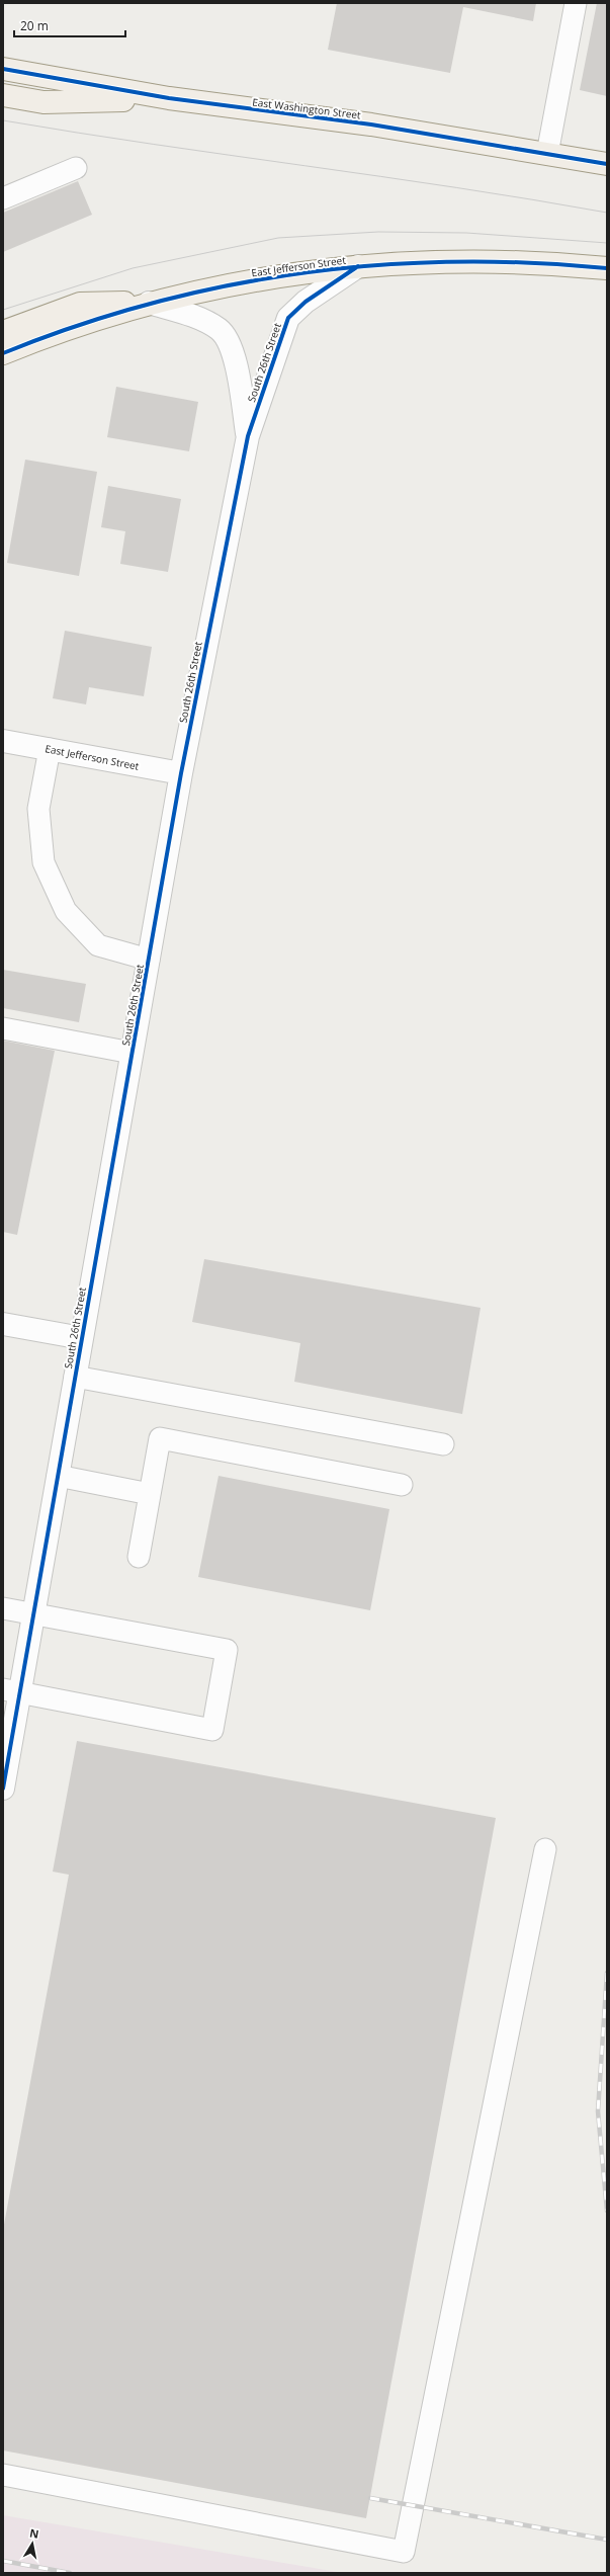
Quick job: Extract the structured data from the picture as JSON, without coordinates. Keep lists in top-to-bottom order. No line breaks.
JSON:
{"streets":{"main road":["East Washington Street","East Jefferson Street"],"street":["South 26th Street"]},"crossings":[["East Jefferson Street","South 26th Street"]],"scale_bar":"20 m","north":"top"}
